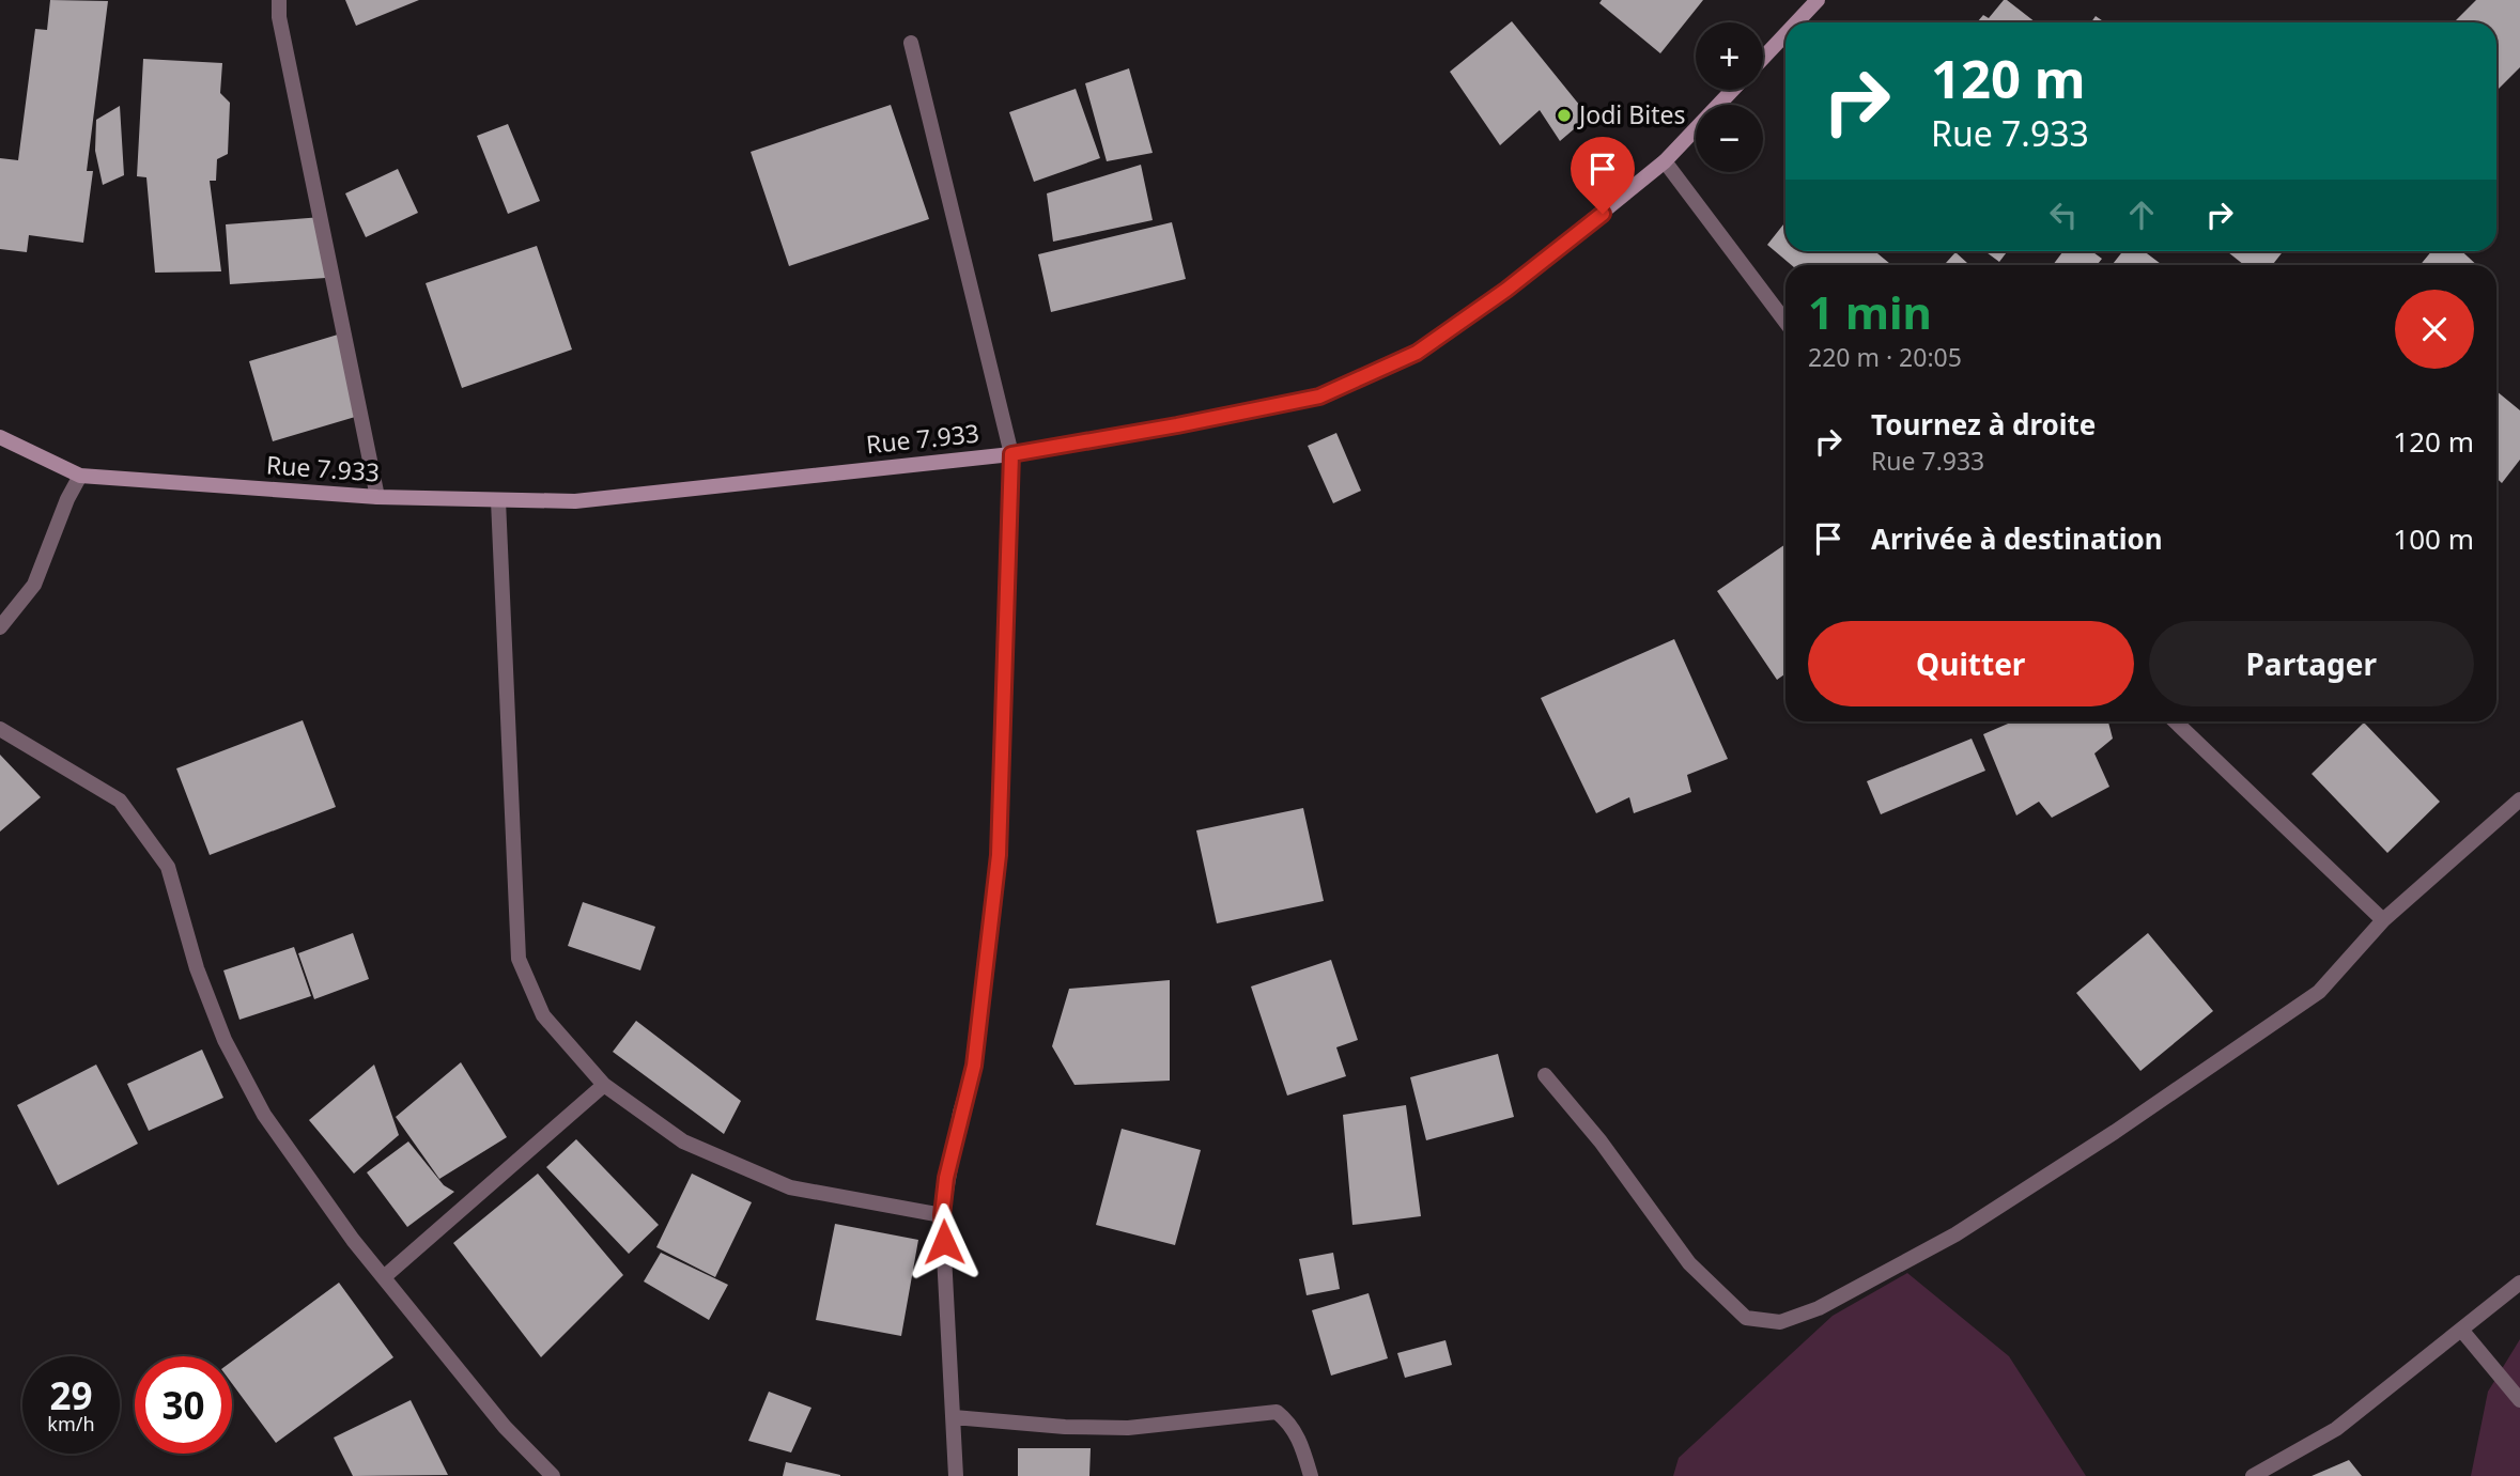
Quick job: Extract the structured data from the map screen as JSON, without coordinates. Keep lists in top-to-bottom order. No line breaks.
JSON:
{"streets":{"street":["Rue 7.933"]},"places":["Jodi Bites"],"page":{"map_buttons":["+","−"],"turn":["120 m","Rue 7.933"],"heading":["1 min","220 m · 20:05"],"list":[{"name":"Tournez à droite","note":"Rue 7.933","value":"120 m"},{"name":"Arrivée à destination","value":"100 m"}],"buttons":["Quitter","Partager"],"speed":"29 km/h","limit":"30"}}
